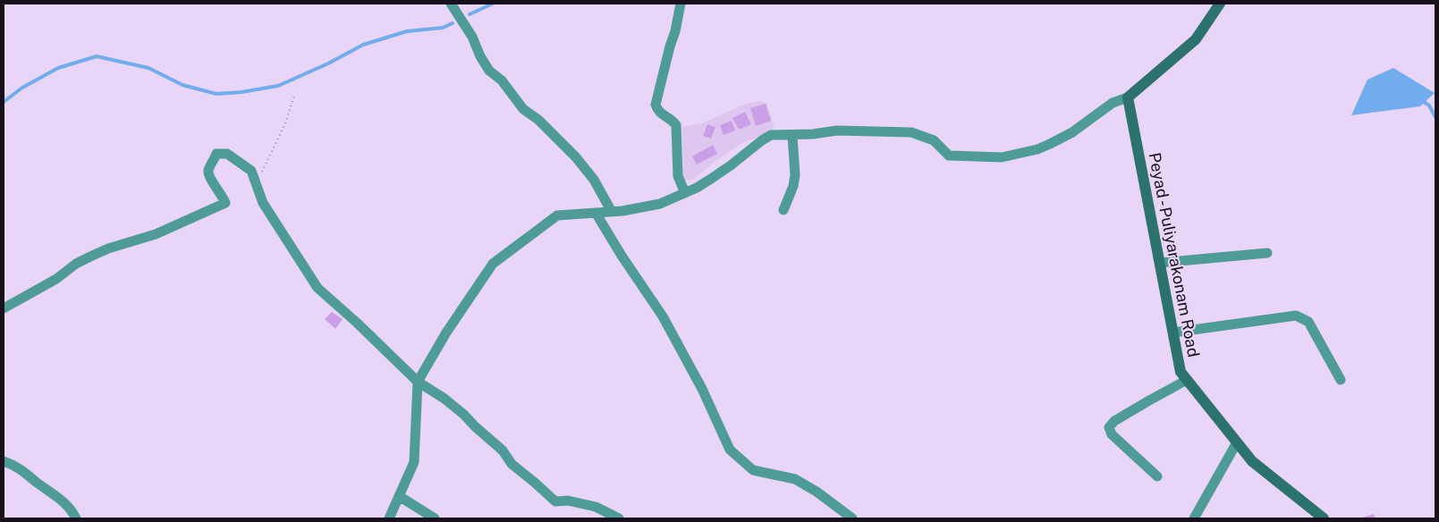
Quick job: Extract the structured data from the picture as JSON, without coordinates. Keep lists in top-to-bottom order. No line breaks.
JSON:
{"streets":{"main road":["Peyad - Puliyarakonam Road"]}}
